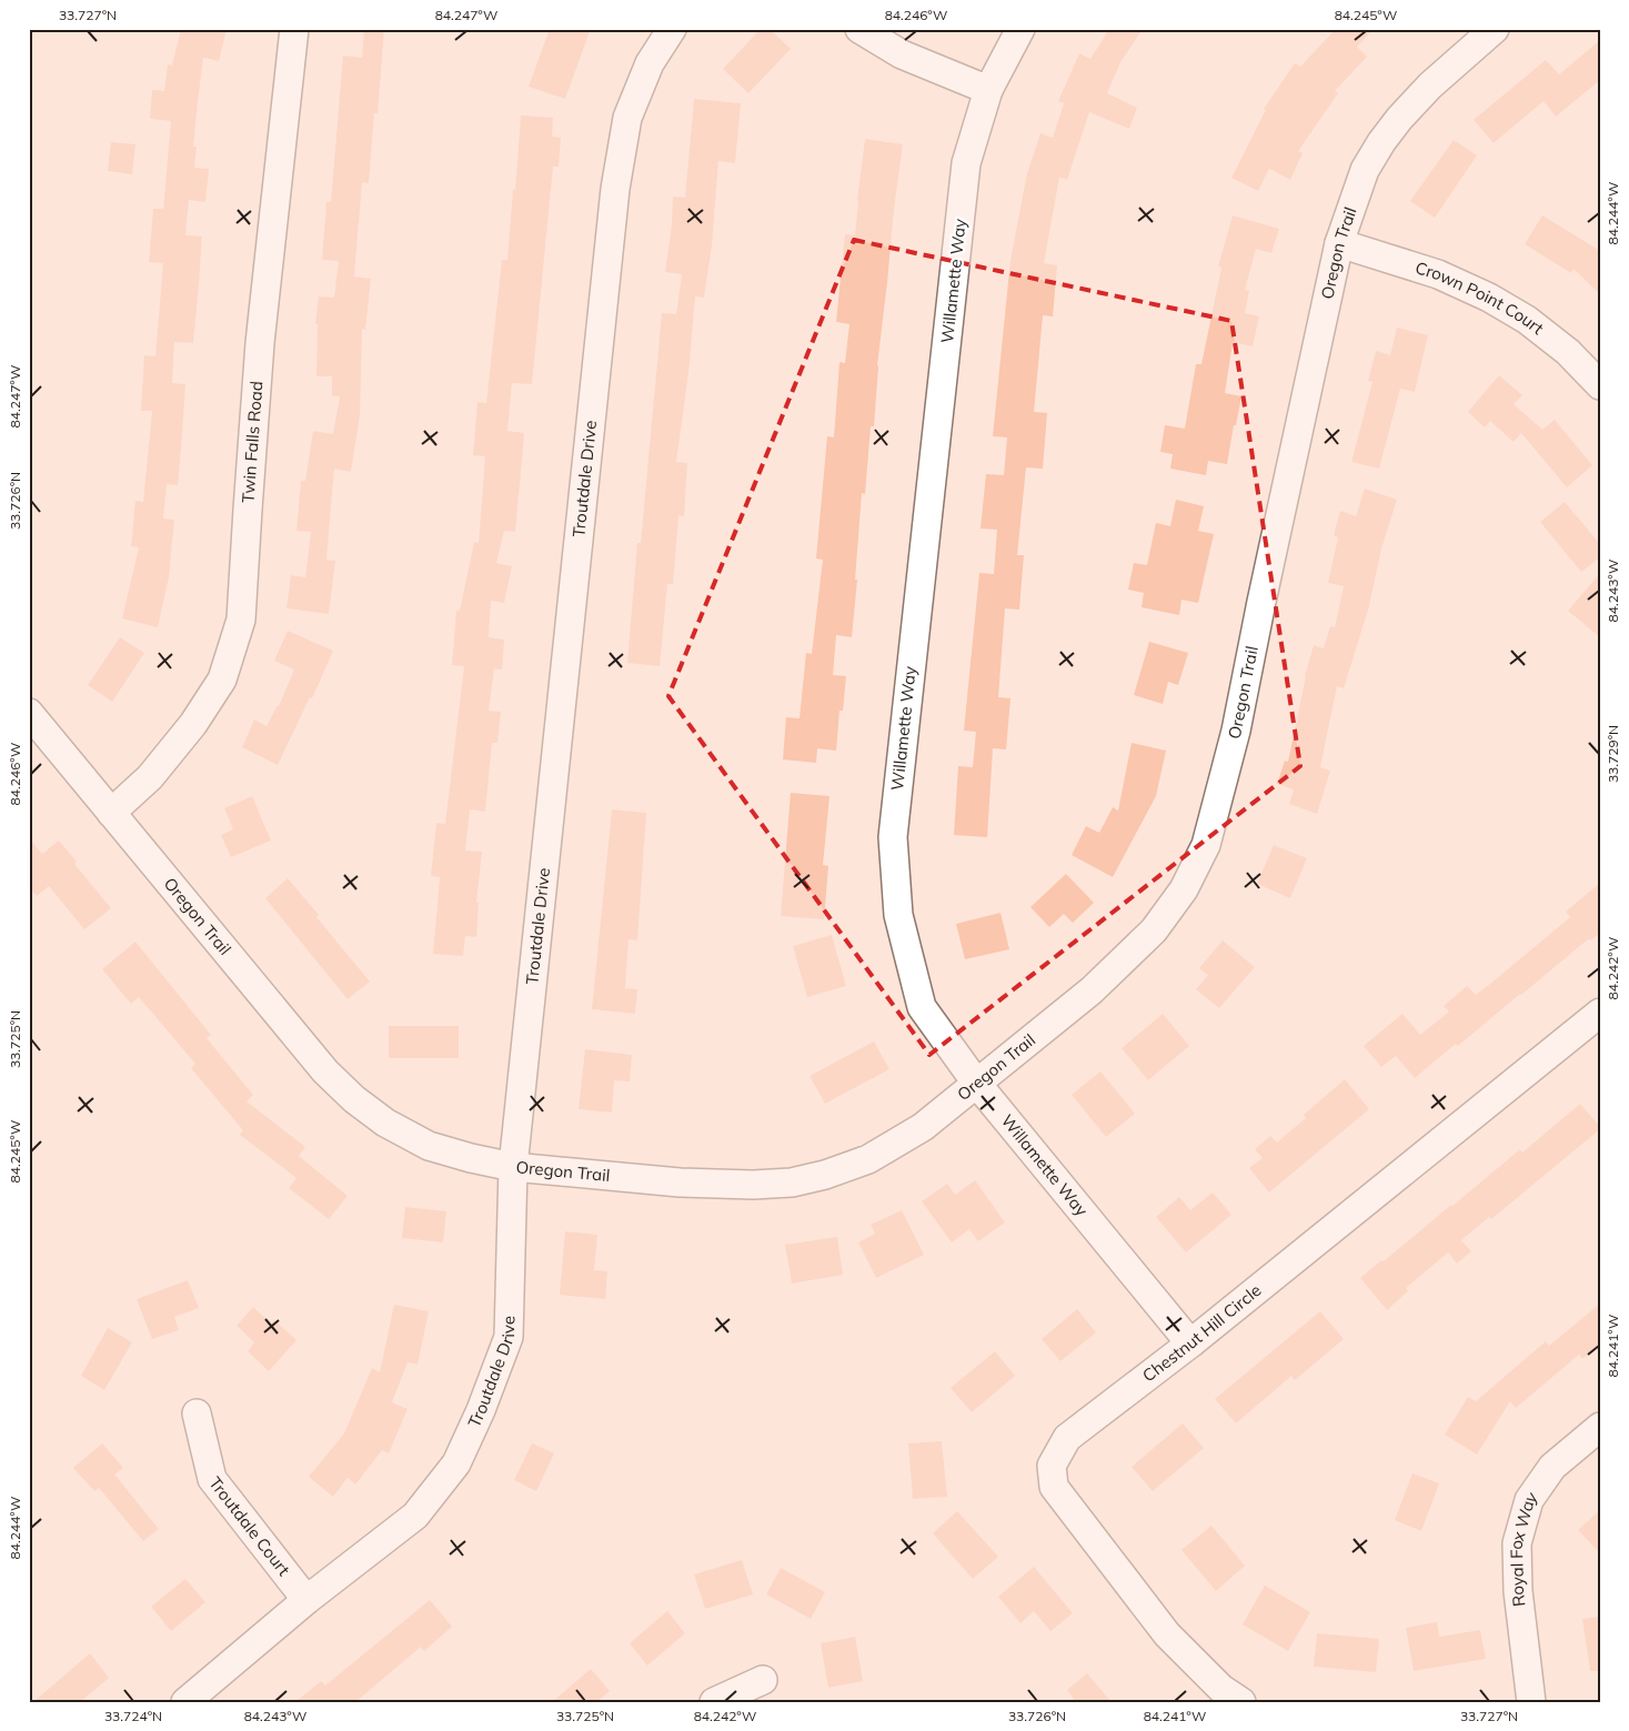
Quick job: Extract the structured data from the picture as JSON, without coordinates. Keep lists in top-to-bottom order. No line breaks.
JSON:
{"streets":{"street":["Oregon Trail","Willamette Way","Crown Point Court","Twin Falls Road","Troutdale Drive","Chestnut Hill Circle","Troutdale Court","Royal Fox Way"]},"crossings":[["Oregon Trail","Willamette Way"],["Oregon Trail","Crown Point Court"],["Oregon Trail","Twin Falls Road"],["Oregon Trail","Troutdale Drive"],["Willamette Way","Chestnut Hill Circle"],["Troutdale Drive","Troutdale Court"]],"coordinates":["33.727°N","84.247°W","84.246°W","84.245°W","84.244°W","33.726°N","84.243°W","33.729°N","84.242°W","33.725°N","84.241°W","33.724°N"]}
